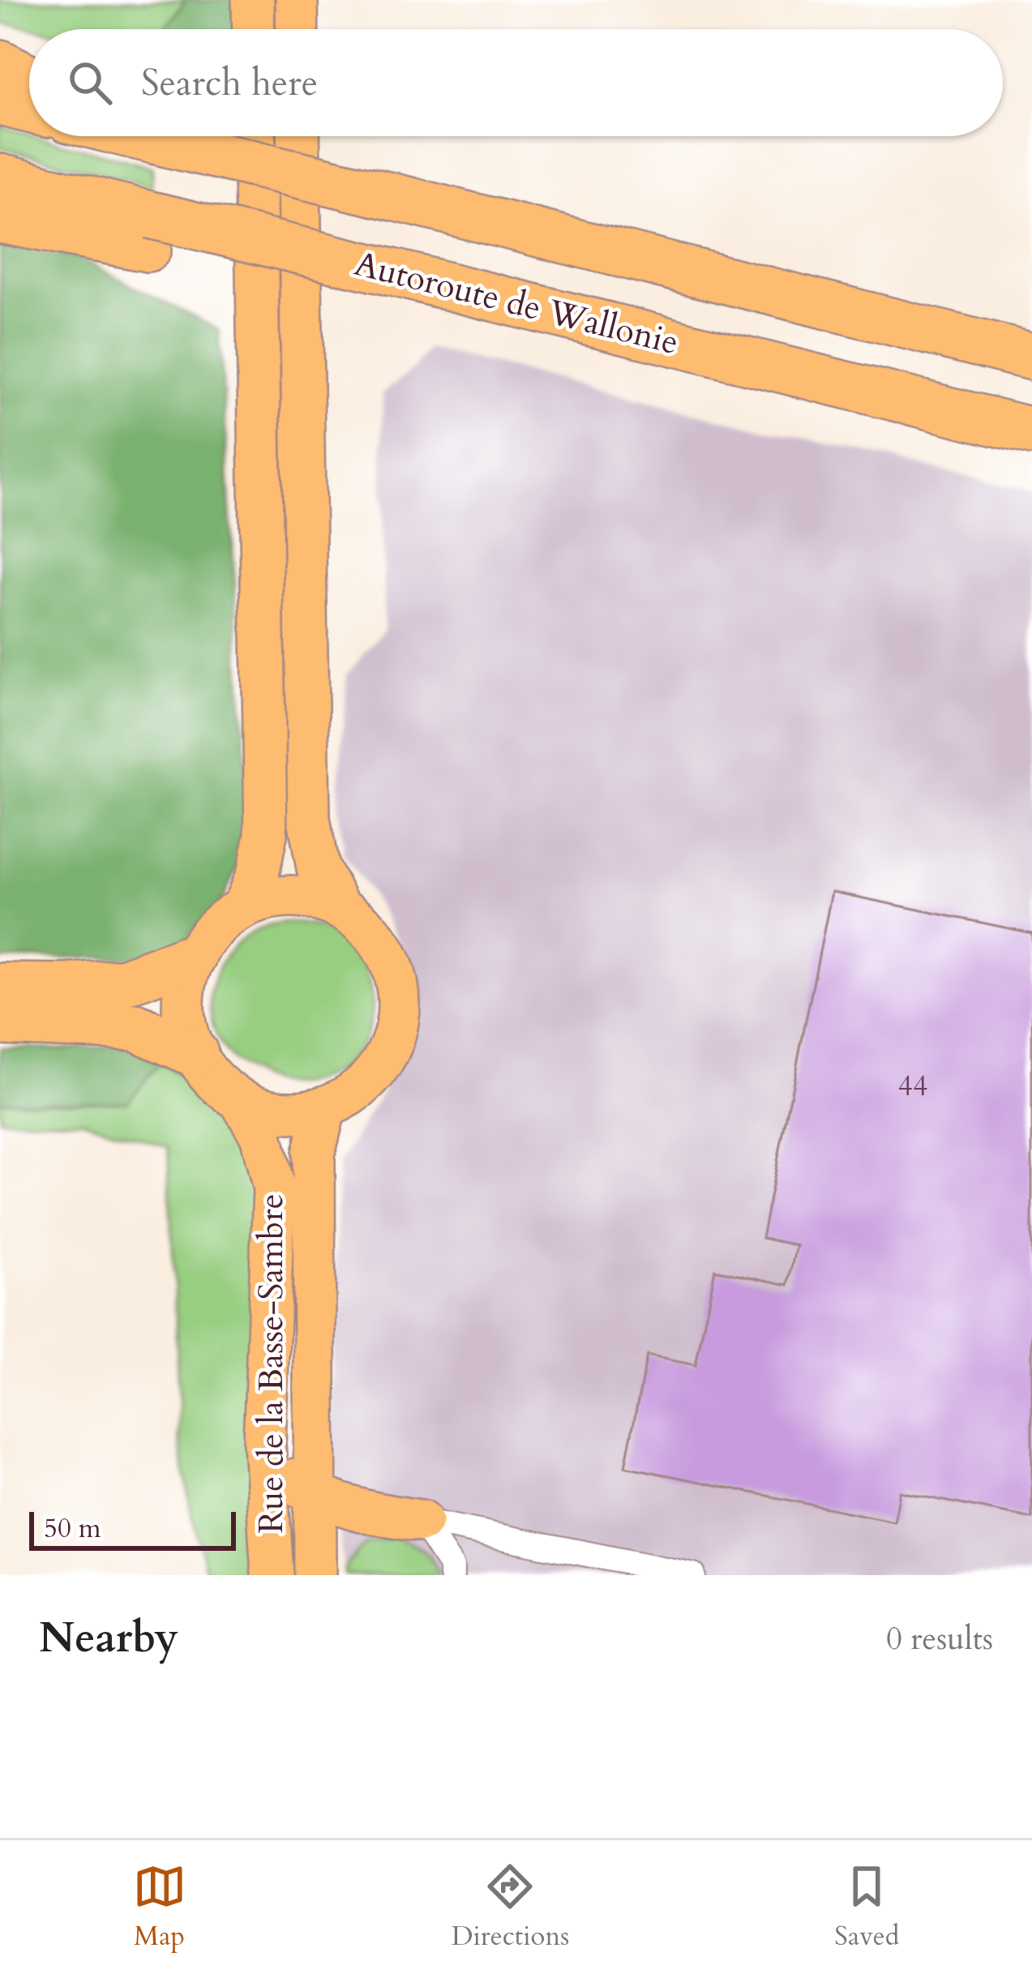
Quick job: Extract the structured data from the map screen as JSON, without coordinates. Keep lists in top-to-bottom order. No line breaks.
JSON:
{"streets":{"highway":["Autoroute de Wallonie","Rue de la Basse-Sambre"]},"house_numbers":["44"],"scale_bar":"50 m","page":{"search":"Search here","scale":"50 m","heading":["Nearby","0 results"],"nav":["Map","Directions","Saved"]}}
